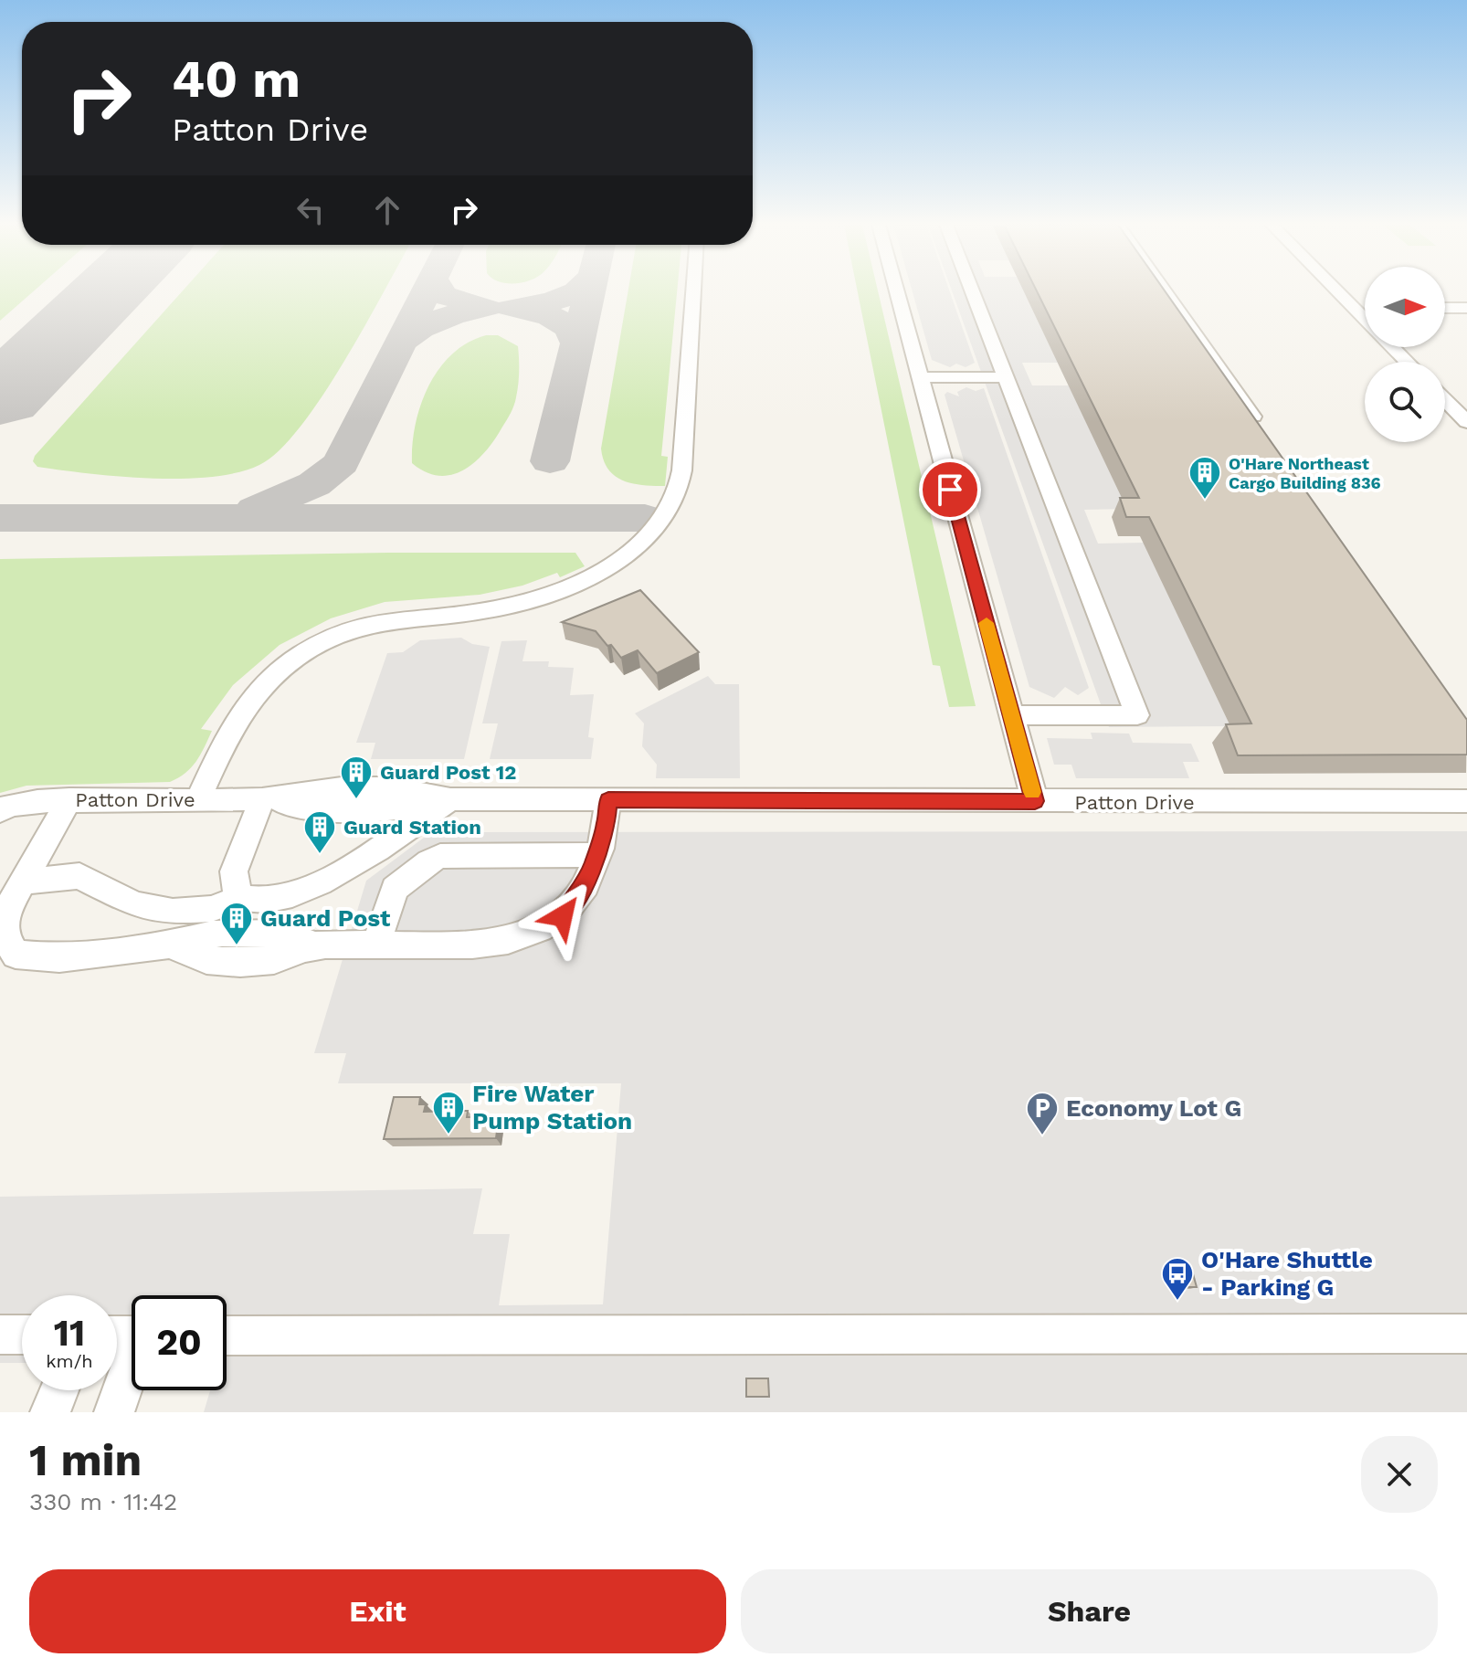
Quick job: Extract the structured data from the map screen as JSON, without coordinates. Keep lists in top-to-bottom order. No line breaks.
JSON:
{"streets":{"street":["Patton Drive"]},"places":{"building":["O'Hare Northeast Cargo Building 836","Guard Post 12","Guard Station","Guard Post","Fire Water Pump Station"],"parking":["Economy Lot G"],"bus stop":["O'Hare Shuttle - Parking G"]},"north":"right","page":{"turn":["40 m","Patton Drive"],"speed":"11 km/h","limit":"20","heading":["1 min","330 m · 11:42"],"buttons":["Exit","Share"]}}
